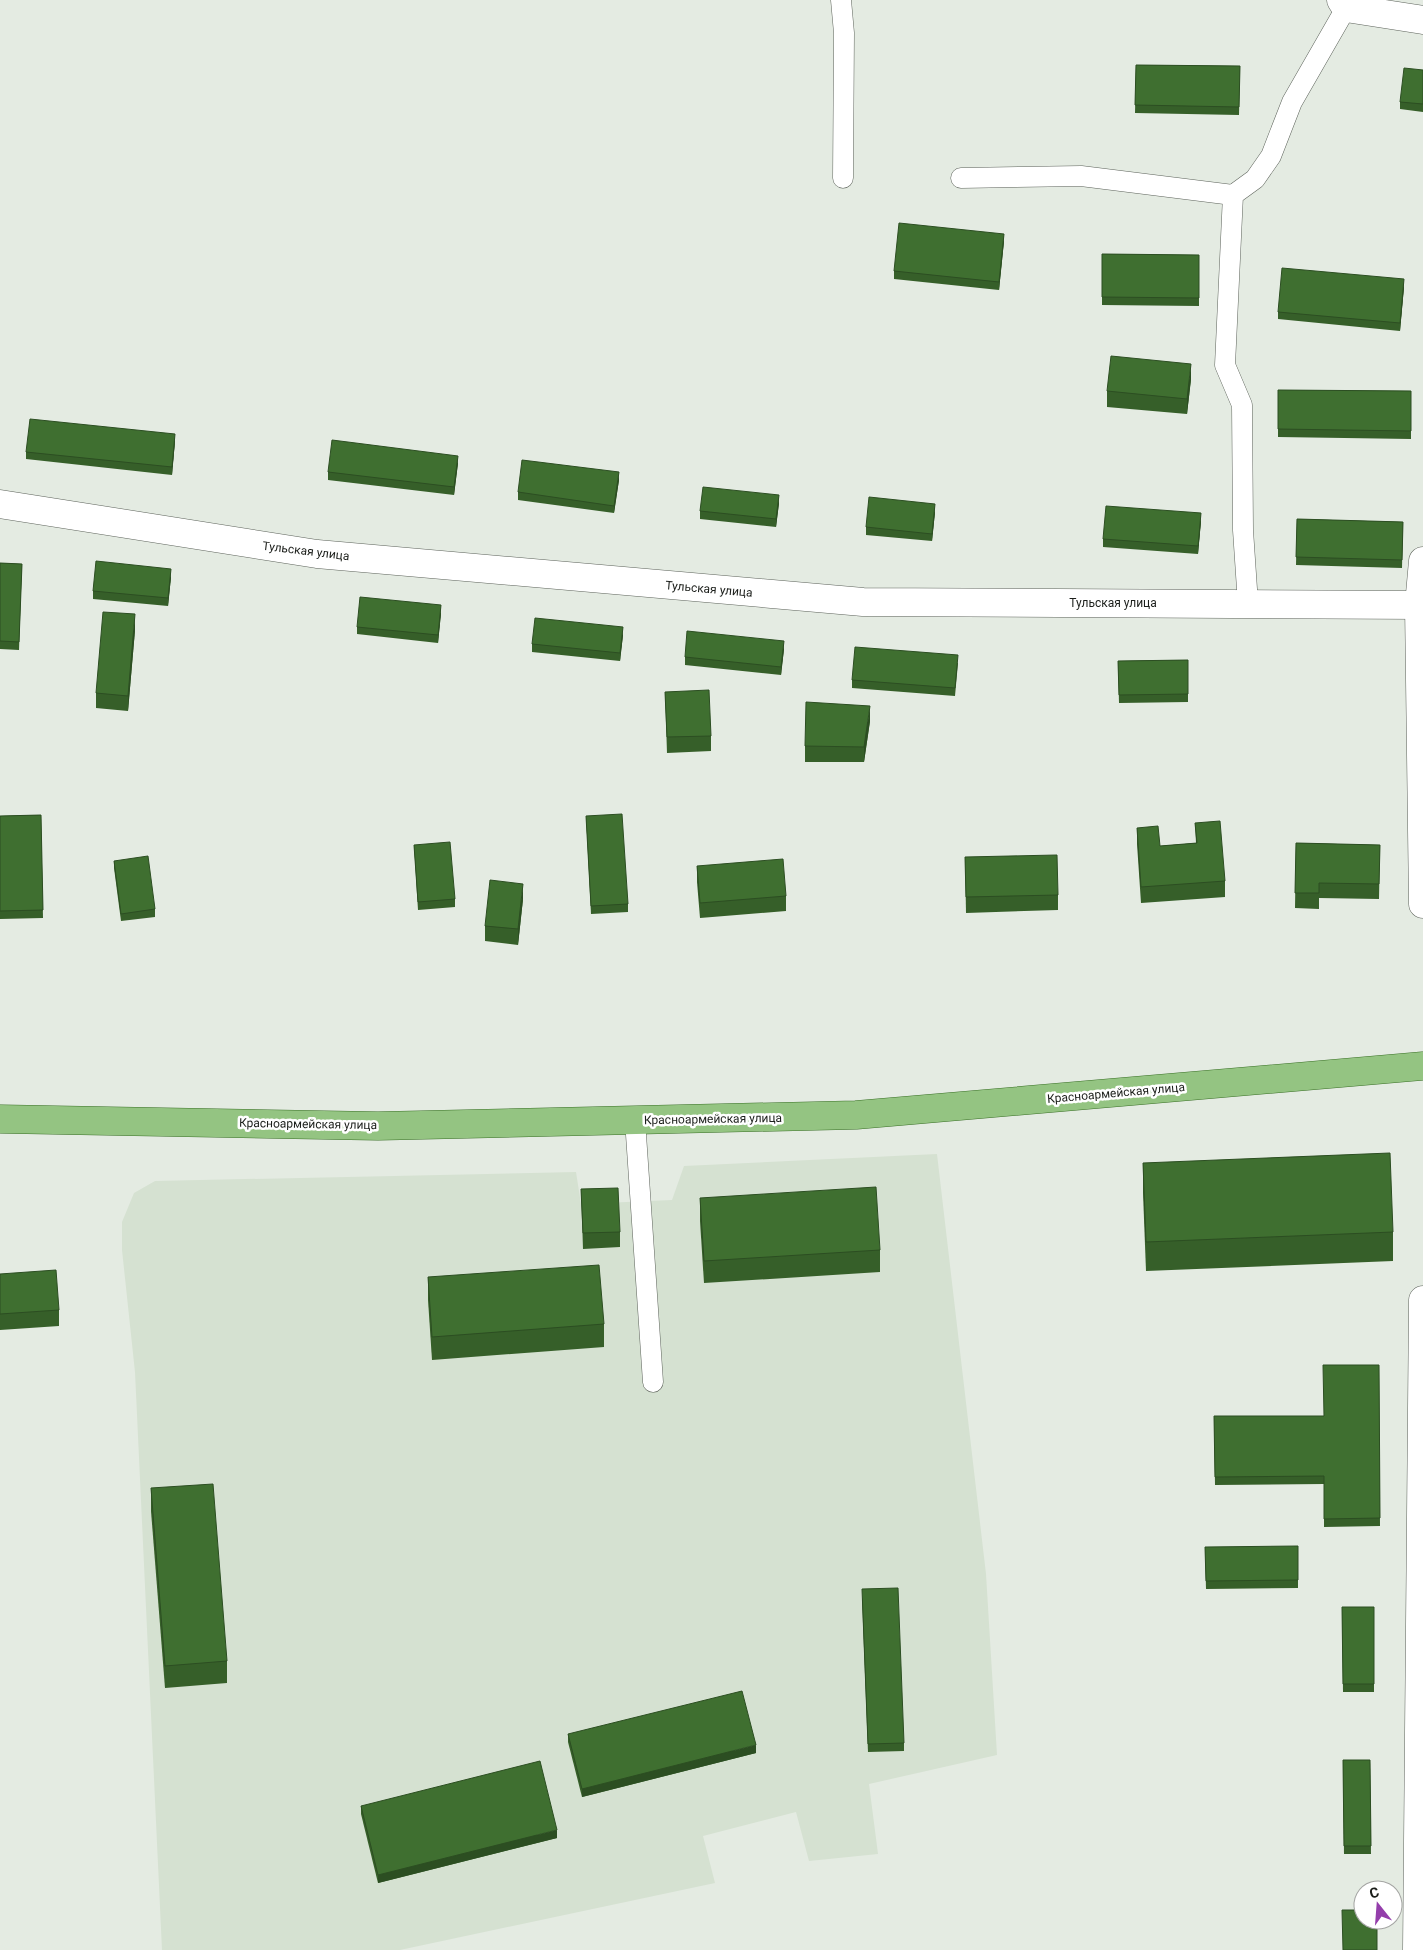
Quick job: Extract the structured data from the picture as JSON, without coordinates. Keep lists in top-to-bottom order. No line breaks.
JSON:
{"streets":{"main road":["Красноармейская улица"],"street":["Тульская улица"]},"north":"top"}
